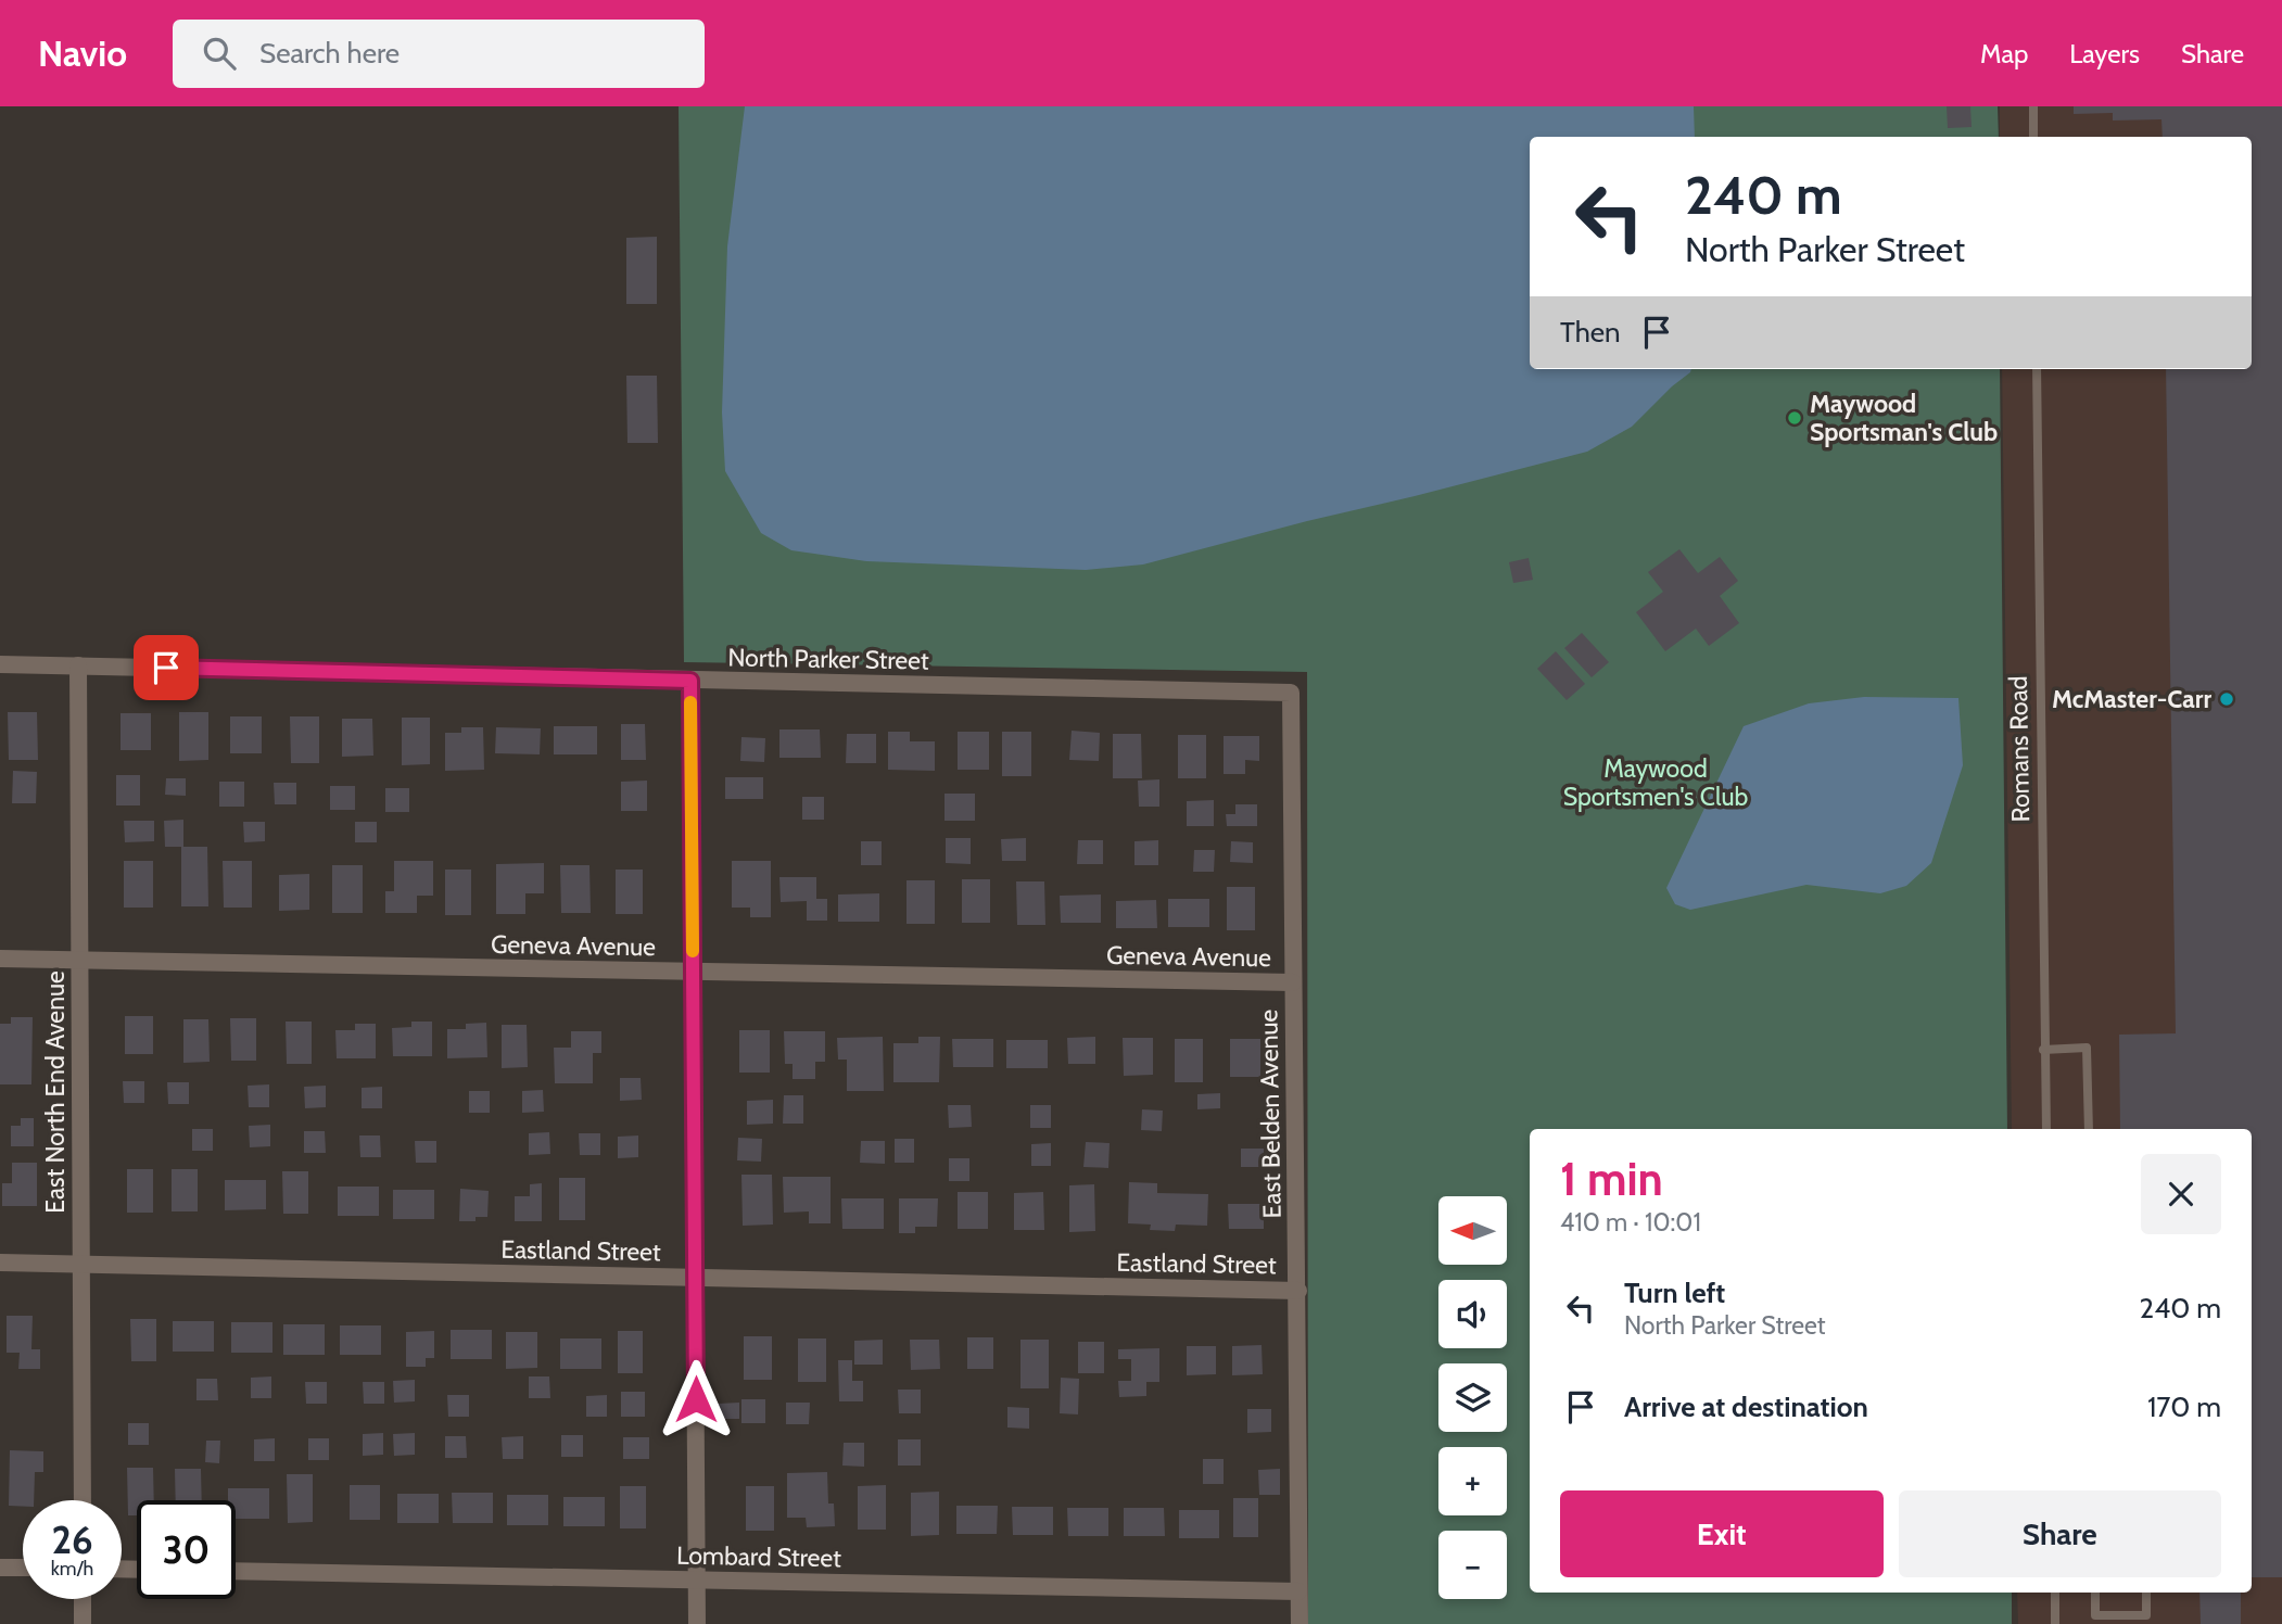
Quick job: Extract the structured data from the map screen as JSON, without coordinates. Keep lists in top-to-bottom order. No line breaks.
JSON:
{"streets":{"street":["North Parker Street","Geneva Avenue","East North End Avenue","East Belden Avenue","Eastland Street","Lombard Street"],"lane":["Romans Road"]},"crossings":[["North Parker Street","East North End Avenue"],["North Parker Street","East Belden Avenue"],["Geneva Avenue","East North End Avenue"],["Geneva Avenue","East Belden Avenue"],["East North End Avenue","Eastland Street"],["East Belden Avenue","Eastland Street"],["East Belden Avenue","Lombard Street"]],"parks":["Maywood Sportsmen's Club"],"places":["Maywood Sportsman's Club","McMaster-Carr"],"north":"left","page":{"header":"Navio","search":"Search here","nav":["Map","Layers","Share"],"turn":["240 m","North Parker Street"],"then":"Then","heading":["1 min","410 m · 10:01"],"map_buttons":["+","−"],"list":[{"name":"Turn left","note":"North Parker Street","value":"240 m"},{"name":"Arrive at destination","value":"170 m"}],"buttons":["Exit","Share"],"speed":"26 km/h","limit":"30"}}
